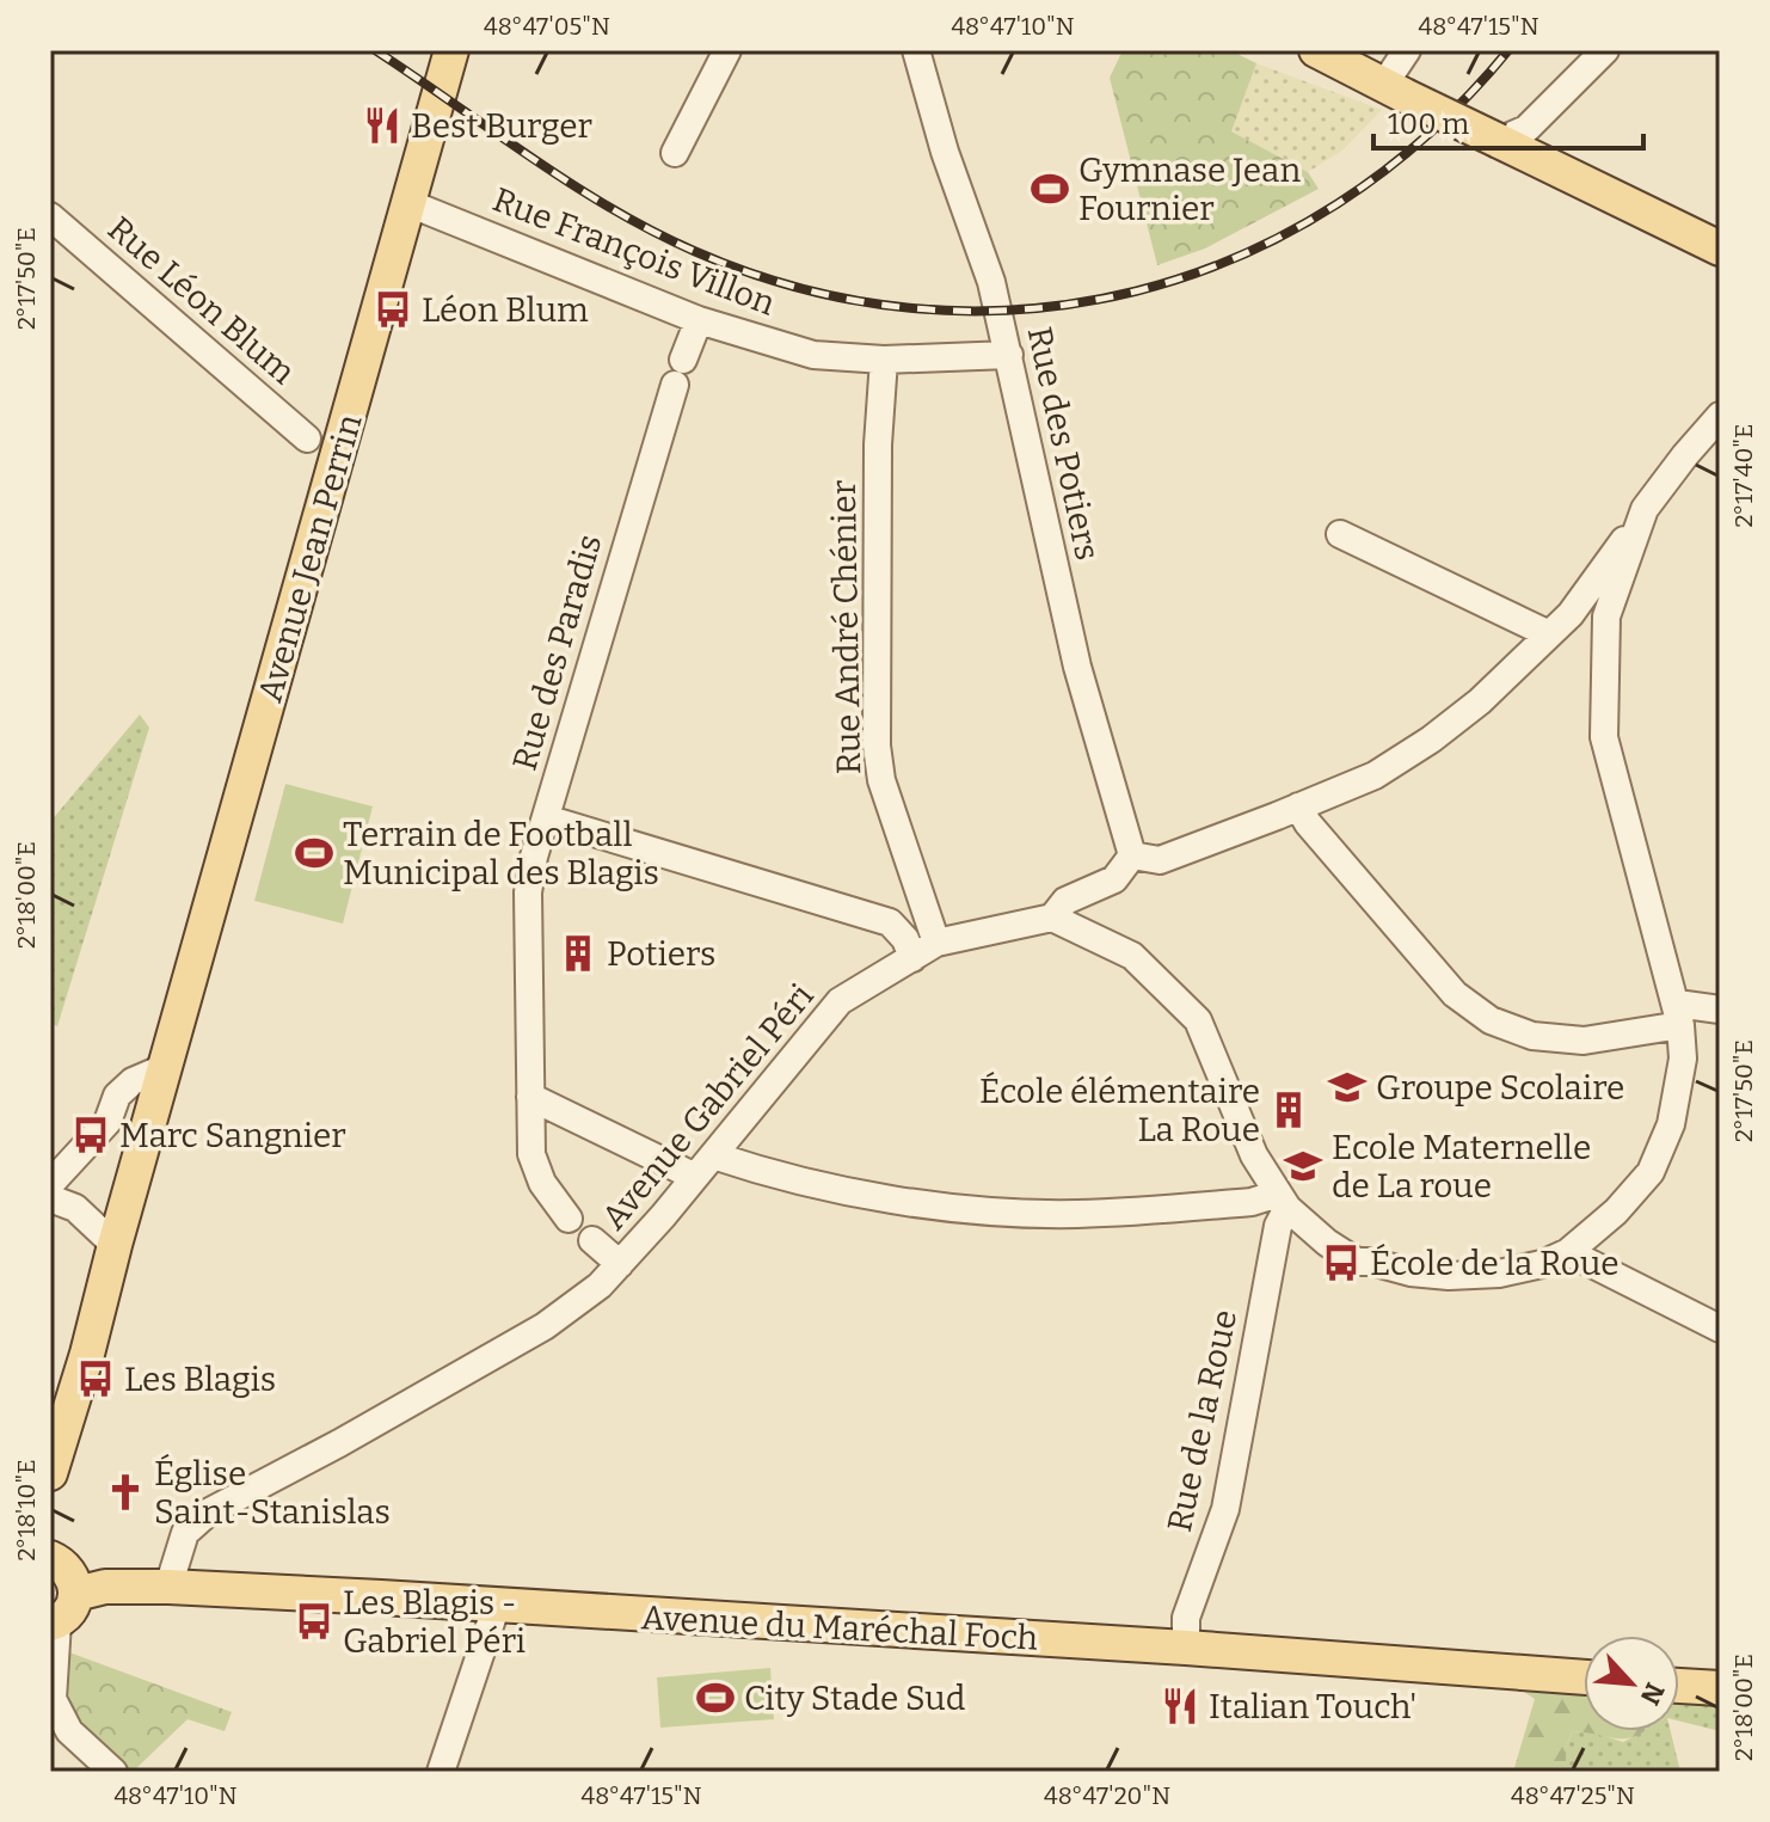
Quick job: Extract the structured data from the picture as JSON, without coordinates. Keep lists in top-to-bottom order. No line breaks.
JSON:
{"streets":{"main road":["Avenue Jean Perrin","Avenue du Maréchal Foch"],"street":["Rue François Villon","Rue Léon Blum","Rue des Potiers","Rue André Chénier","Rue des Paradis","Avenue Gabriel Péri","Rue de la Roue"]},"crossings":[["Rue François Villon","Rue des Potiers"],["Rue François Villon","Avenue Jean Perrin"],["Rue François Villon","Rue André Chénier"],["Rue François Villon","Rue des Paradis"],["Rue André Chénier","Avenue Gabriel Péri"],["Avenue Gabriel Péri","Avenue du Maréchal Foch"],["Rue de la Roue","Avenue du Maréchal Foch"]],"places":{"restaurant":["Best Burger","Italian Touch'"],"sports":["Gymnase Jean Fournier","Terrain de Football Municipal des Blagis","City Stade Sud"],"bus stop":["Léon Blum","Marc Sangnier","École de la Roue","Les Blagis","Les Blagis - Gabriel Péri"],"building":["Potiers","École élémentaire La Roue"],"school or university":["Groupe Scolaire","Ecole Maternelle de La roue"],"church":["Église Saint-Stanislas"]},"scale_bar":"100 m","north":"bottom right","coordinates":["48°47'05\"N","48°47'10\"N","48°47'15\"N","2°17'50\"E","2°17'40\"E","2°18'00\"E","2°18'10\"E","48°47'20\"N","48°47'25\"N"]}
